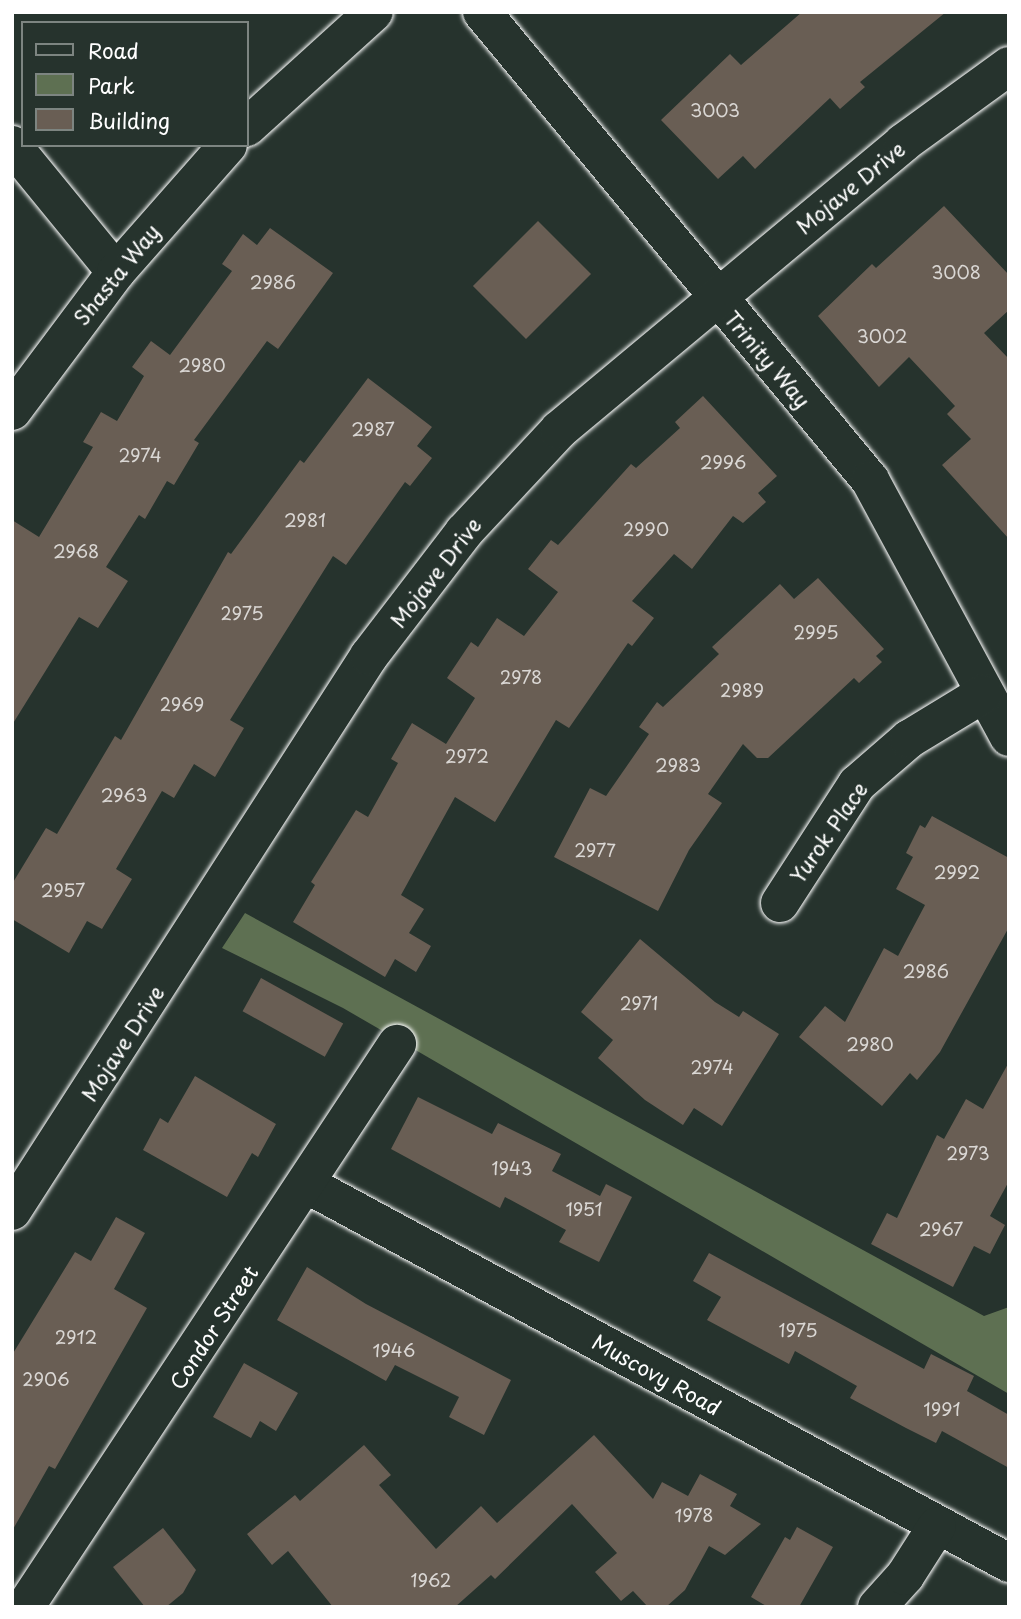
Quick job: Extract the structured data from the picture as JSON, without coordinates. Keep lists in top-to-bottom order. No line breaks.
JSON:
{"streets":{"street":["Mojave Drive","Shasta Way","Trinity Way","Yurok Place","Condor Street","Muscovy Road"]},"crossings":[["Mojave Drive","Trinity Way"],["Trinity Way","Yurok Place"],["Condor Street","Muscovy Road"]],"house_numbers":["3003","3008","2986","3002","2980","2987","2974","2996","2981","2990","2968","2975","2995","2978","2989","2969","2972","2983","2963","2977","2992","2957","2986","2971","2980","2974","2973","1943","1951","2967","1975","2912","1946","2906","1991","1978","1962"],"legend":["Road","Park","Building"]}
